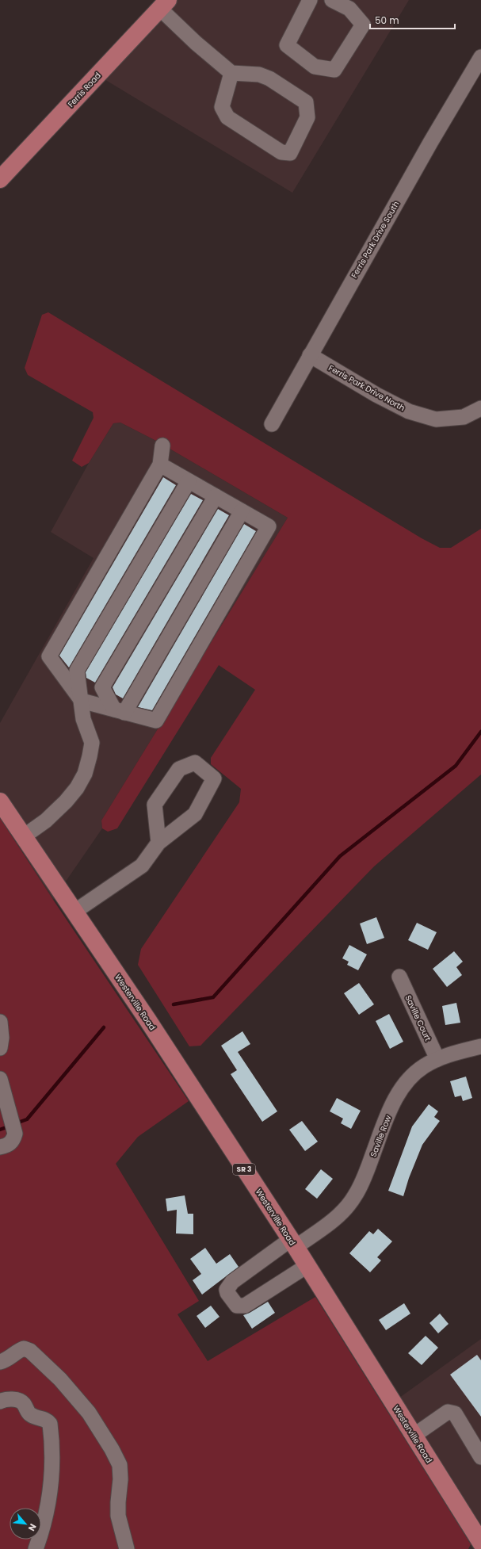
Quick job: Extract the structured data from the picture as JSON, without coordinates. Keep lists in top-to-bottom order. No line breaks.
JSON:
{"streets":{"main road":["Ferris Road","Westerville Road","SR 3"],"street":["Ferris Park Drive South","Ferris Park Drive North","Saville Court","Saville Row"]},"crossings":[["Ferris Park Drive South","Ferris Park Drive North"],["Westerville Road","Saville Row"],["Saville Court","Saville Row"]],"scale_bar":"50 m","north":"bottom right"}
